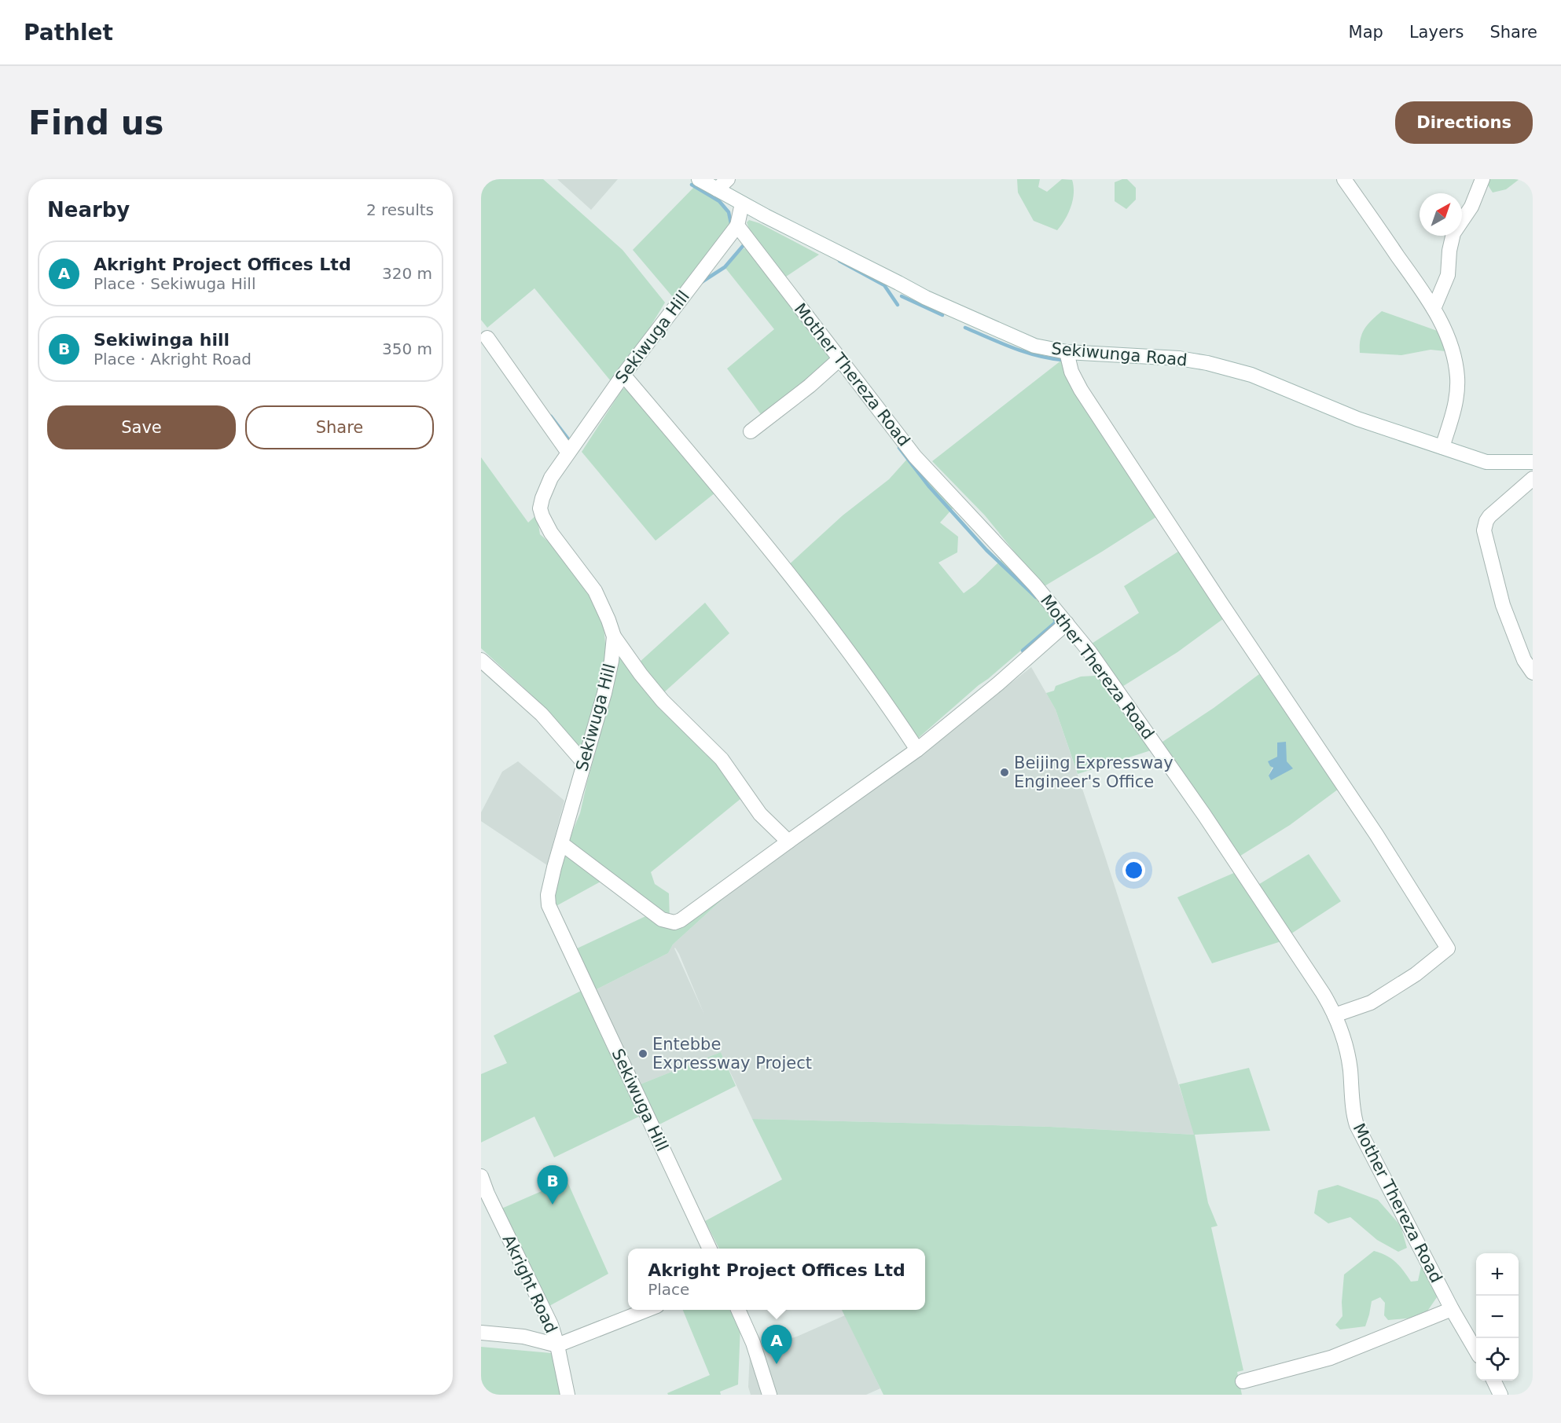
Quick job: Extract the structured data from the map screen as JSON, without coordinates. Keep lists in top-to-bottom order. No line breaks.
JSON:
{"streets":{"street":["Sekiwuga Hill","Sekiwunga Road","Mother Thereza Road","Akright Road"]},"crossings":[["Sekiwuga Hill","Mother Thereza Road"]],"places":["Beijing Expressway Engineer's Office","Entebbe Expressway Project"],"north":"top right","page":{"header":"Pathlet","nav":["Map","Layers","Share"],"buttons":["Directions",["Save","Share"]],"title":"Find us","heading":["Nearby","2 results"],"list":[{"mark":"A","name":"Akright Project Offices Ltd","note":"Place · Sekiwuga Hill","value":"320 m"},{"mark":"B","name":"Sekiwinga hill","note":"Place · Akright Road","value":"350 m"}],"pins":["B","A"],"popup":["Akright Project Offices Ltd","Place"],"map_buttons":["+","−"]}}
